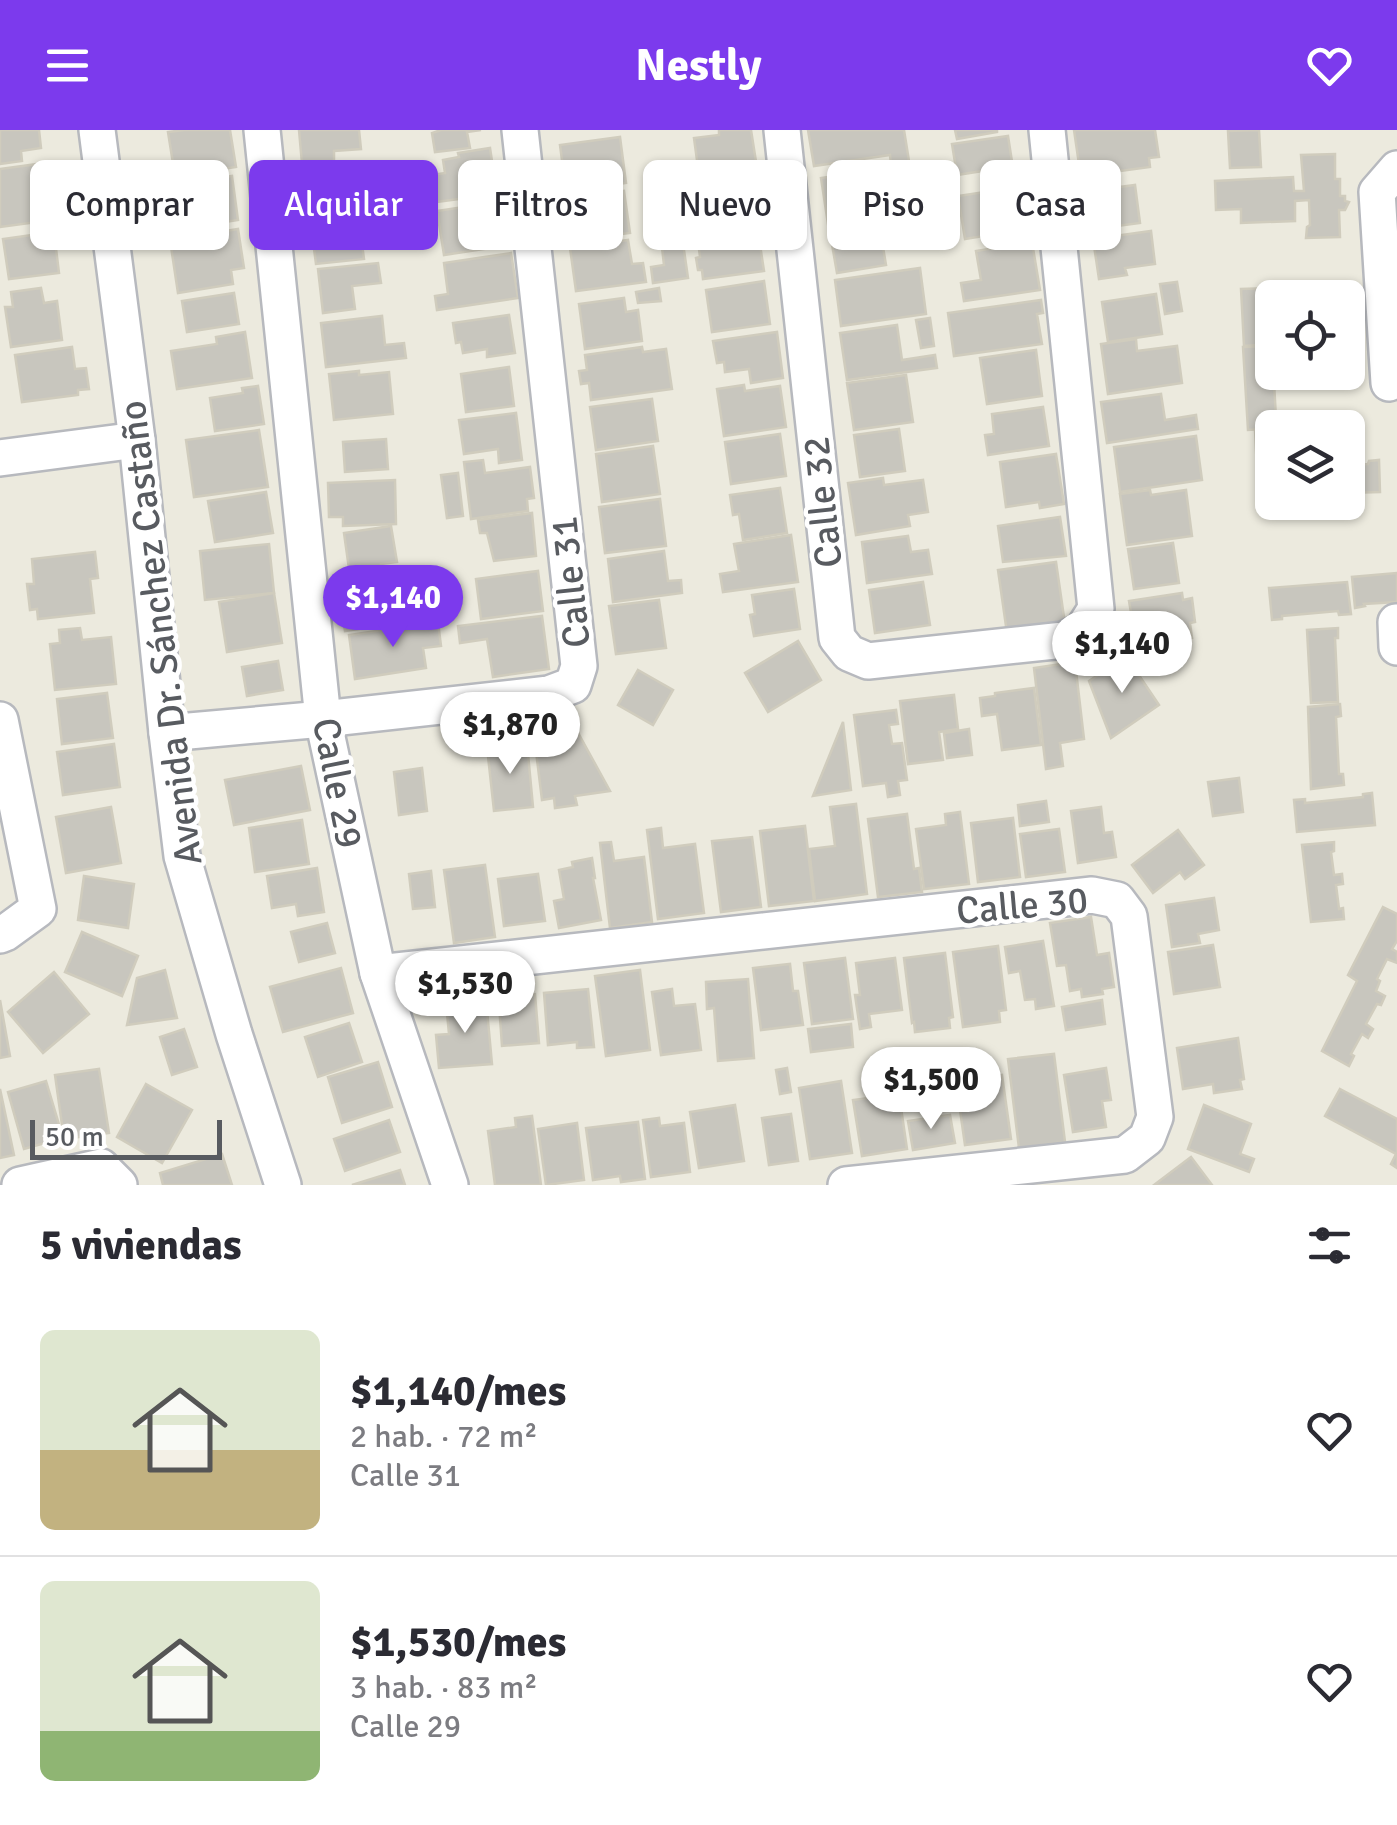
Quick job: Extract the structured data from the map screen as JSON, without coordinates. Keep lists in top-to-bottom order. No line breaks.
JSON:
{"streets":{"street":["Calle 32","Calle 31","Avenida Dr. Sánchez Castaño","Calle 29","Calle 30"]},"crossings":[["Calle 31","Avenida Dr. Sánchez Castaño"],["Calle 31","Calle 29"],["Calle 29","Calle 30"]],"scale_bar":"50 m","page":{"header":"Nestly","chip":["Comprar","Alquilar","Filtros","Nuevo","Piso","Casa"],"price":["$1,140","$1,140","$1,870","$1,530","$1,500"],"scale":"50 m","heading":"5 viviendas","list":[{"name":"$1,140/mes","note":"2 hab. · 72 m² · Calle 31"},{"name":"$1,530/mes","note":"3 hab. · 83 m² · Calle 29"}]}}
